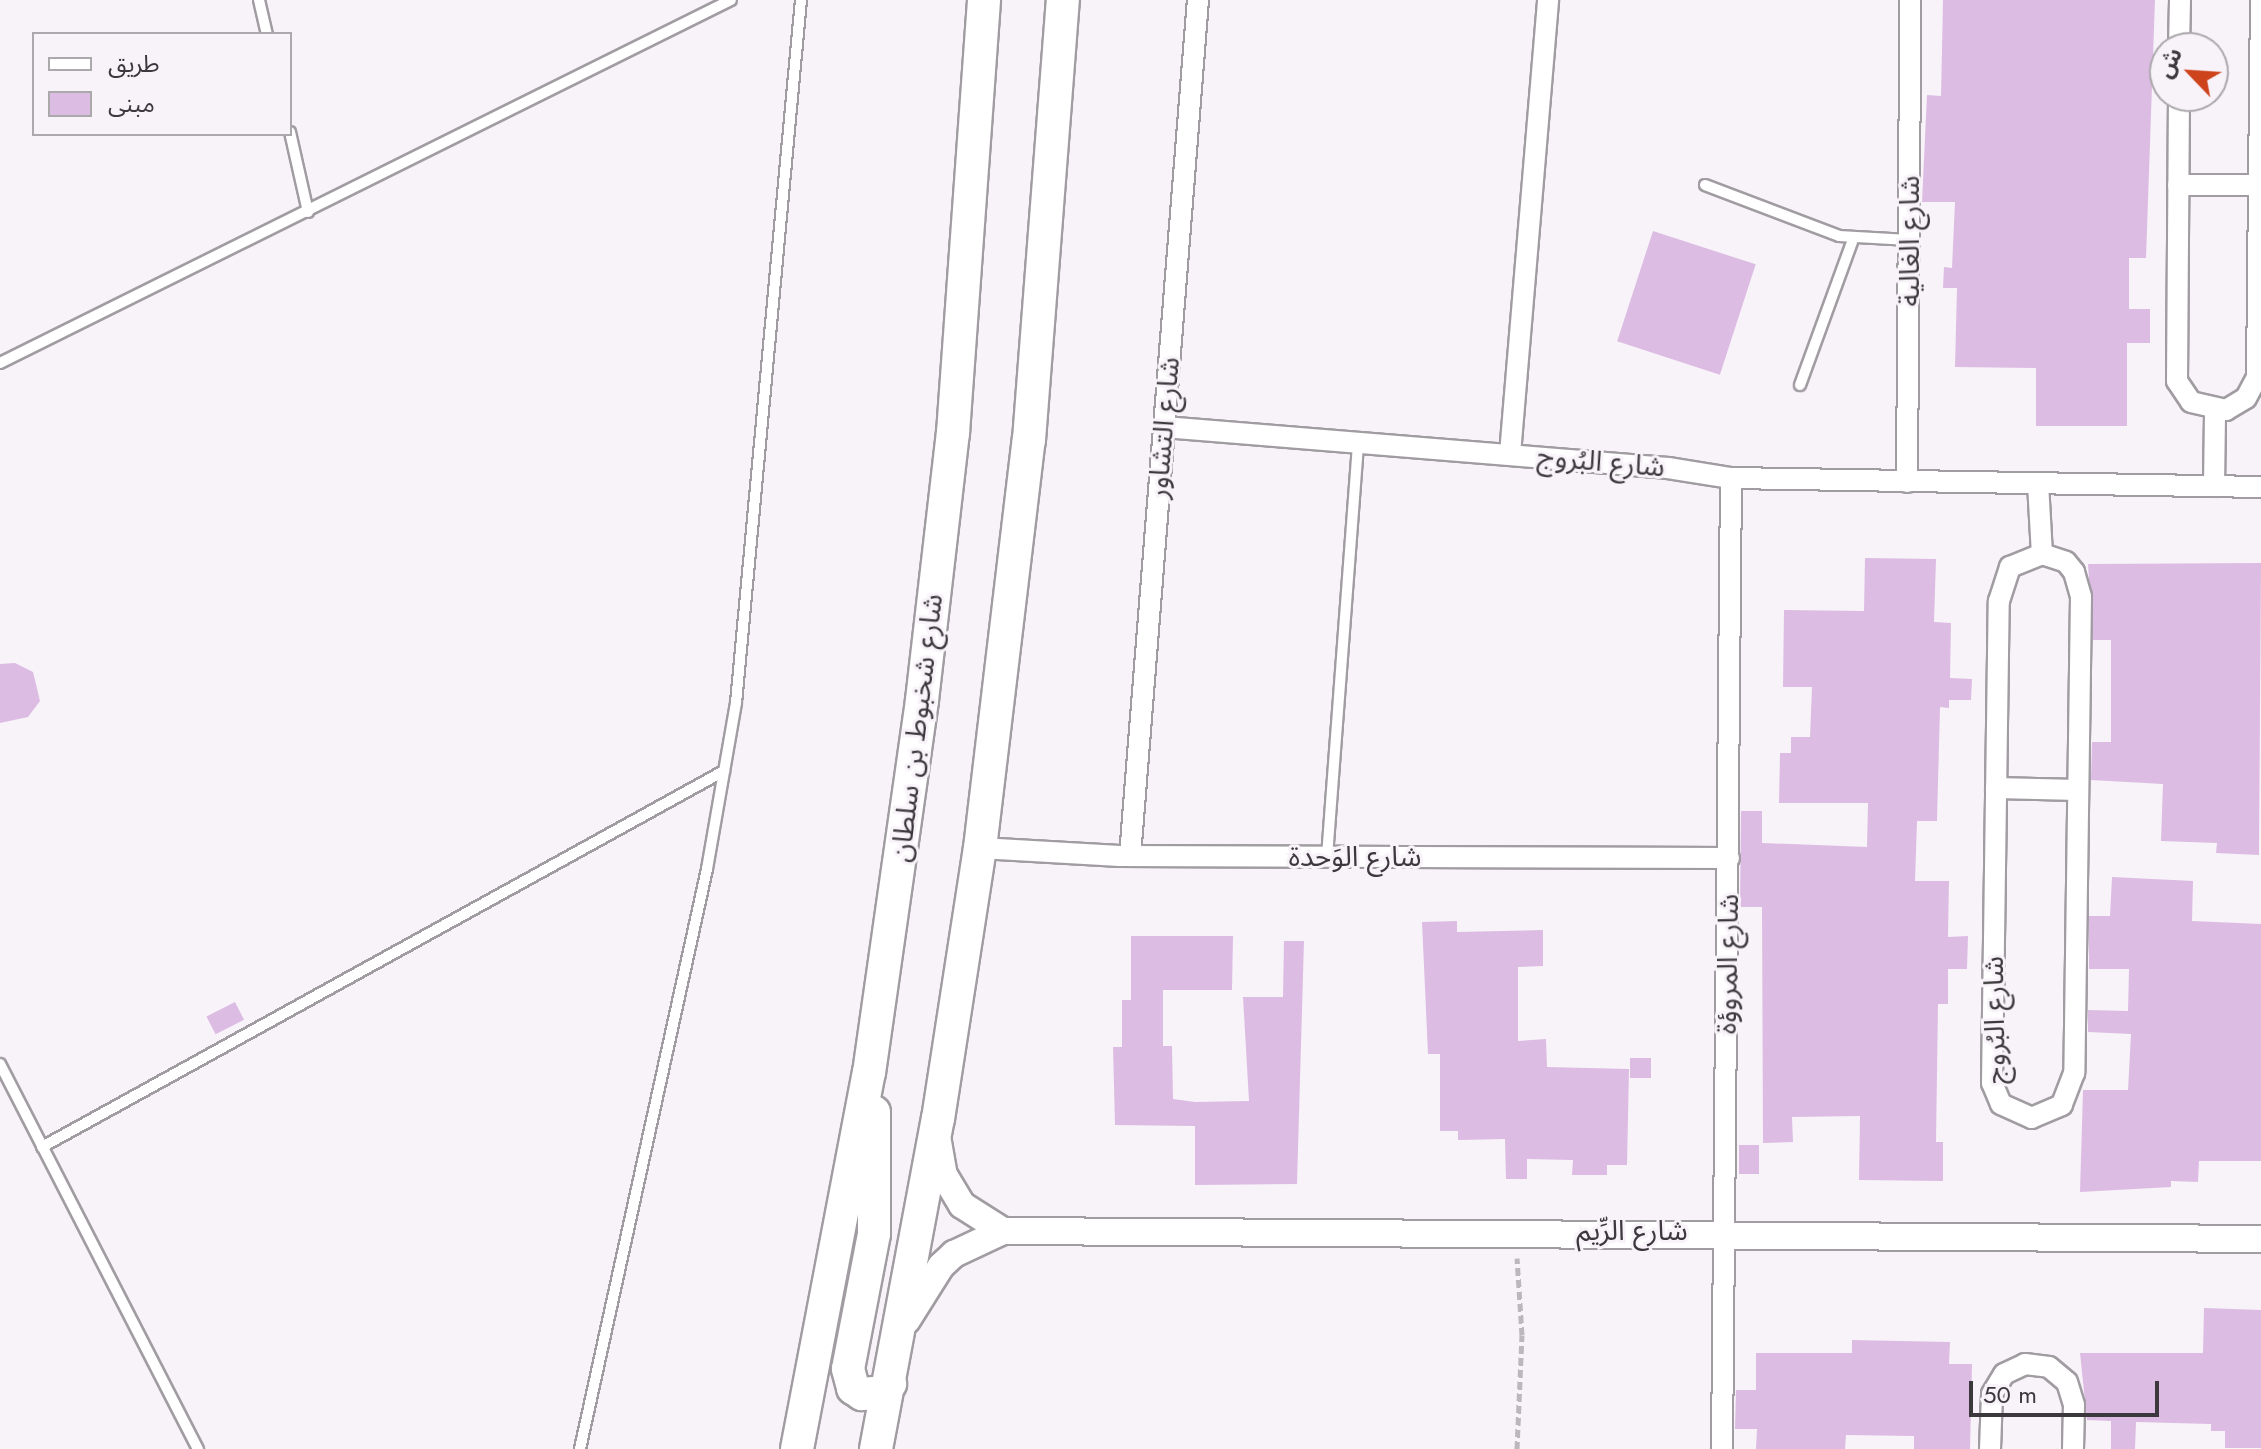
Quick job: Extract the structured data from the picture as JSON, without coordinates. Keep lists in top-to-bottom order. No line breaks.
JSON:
{"streets":{"main road":["شارع شخبوط بن سلطان"],"street":["شارع الغالية","شارع التشاور","شارع البُروج","شارع الوَحدة","شارع المروؤة","شارع الرِّيم"]},"crossings":[["شارع الغالية","شارع البُروج"],["شارع التشاور","شارع البُروج"],["شارع التشاور","شارع الوَحدة"],["شارع البُروج","شارع المروؤة"],["شارع الوَحدة","شارع المروؤة"],["شارع المروؤة","شارع الرِّيم"]],"legend":["طريق","مبنى"],"scale_bar":"50 m","north":"top left"}
